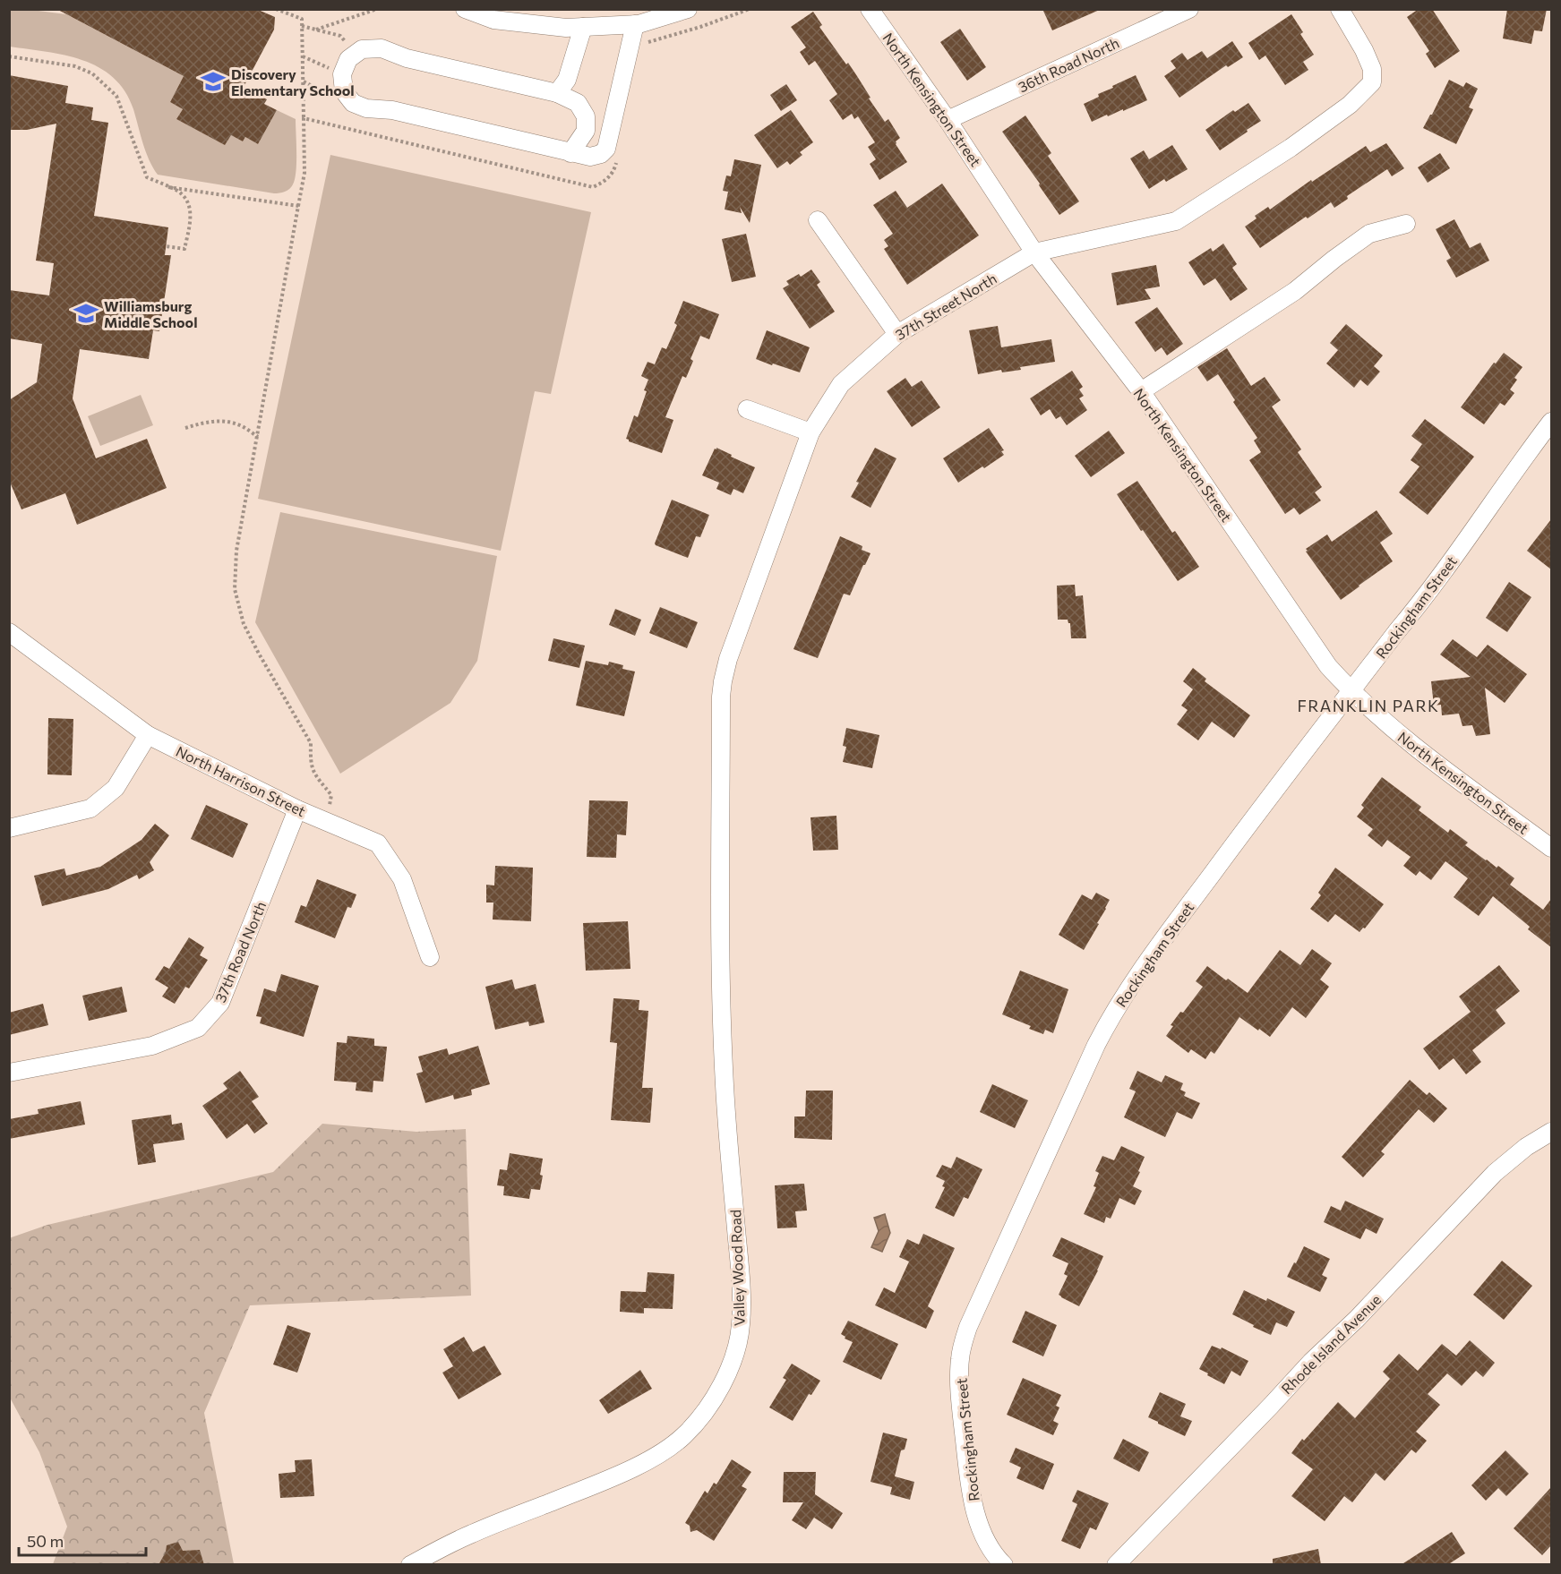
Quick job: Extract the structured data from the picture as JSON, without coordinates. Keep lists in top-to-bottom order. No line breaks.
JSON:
{"streets":{"street":["36th Road North","North Kensington Street","37th Street North","Rockingham Street","North Harrison Street","37th Road North","Valley Wood Road","Rhode Island Avenue"]},"crossings":[["36th Road North","North Kensington Street"],["North Kensington Street","37th Street North"],["North Kensington Street","Rockingham Street"],["37th Street North","Valley Wood Road"],["North Harrison Street","37th Road North"]],"districts":["FRANKLIN PARK"],"places":{"school or university":["Discovery Elementary School","Williamsburg Middle School"]},"scale_bar":"50 m"}
